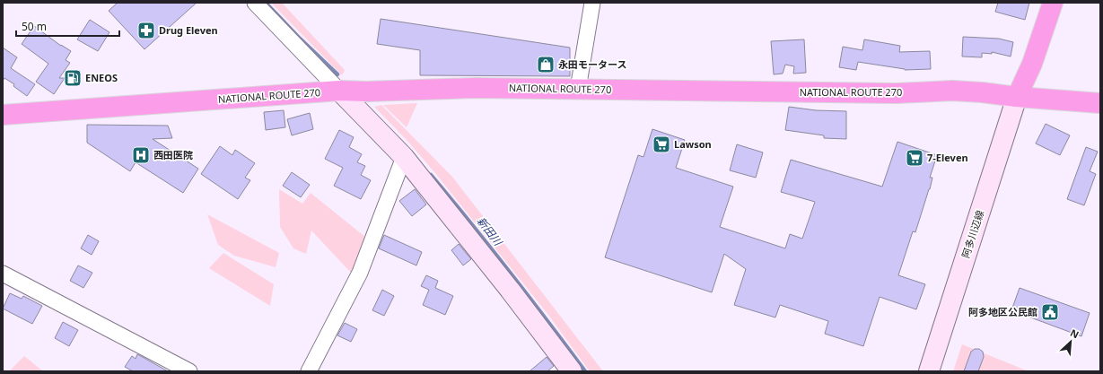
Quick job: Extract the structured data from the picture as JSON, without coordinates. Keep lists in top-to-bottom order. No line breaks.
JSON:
{"streets":{"highway":["NATIONAL ROUTE 270"],"street":["阿多川辺線"]},"crossings":[["NATIONAL ROUTE 270","阿多川辺線"]],"water":["新田川"],"places":{"pharmacy":["Drug Eleven"],"shop":["永田モータース"],"fuel station":["ENEOS"],"supermarket":["Lawson","7-Eleven"],"hospital":["西田医院"],"public building":["阿多地区公民館"]},"scale_bar":"50 m","north":"top right"}
